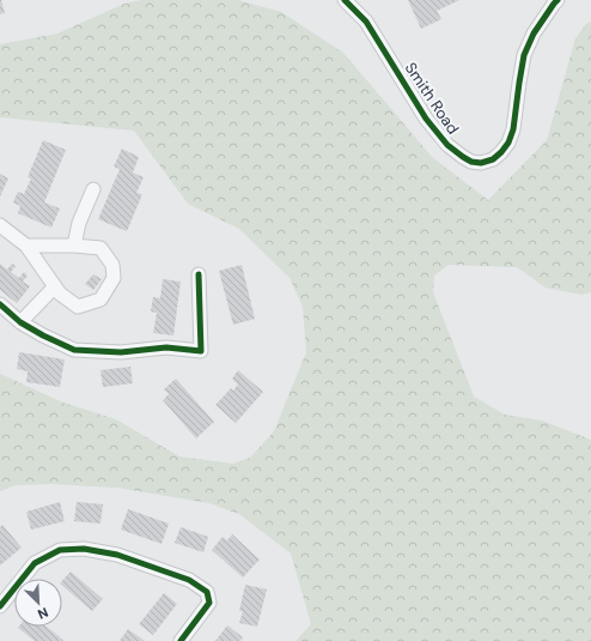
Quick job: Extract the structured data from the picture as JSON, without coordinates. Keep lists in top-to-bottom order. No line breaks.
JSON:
{"streets":{"street":["Smith Road"]},"north":"bottom right"}
